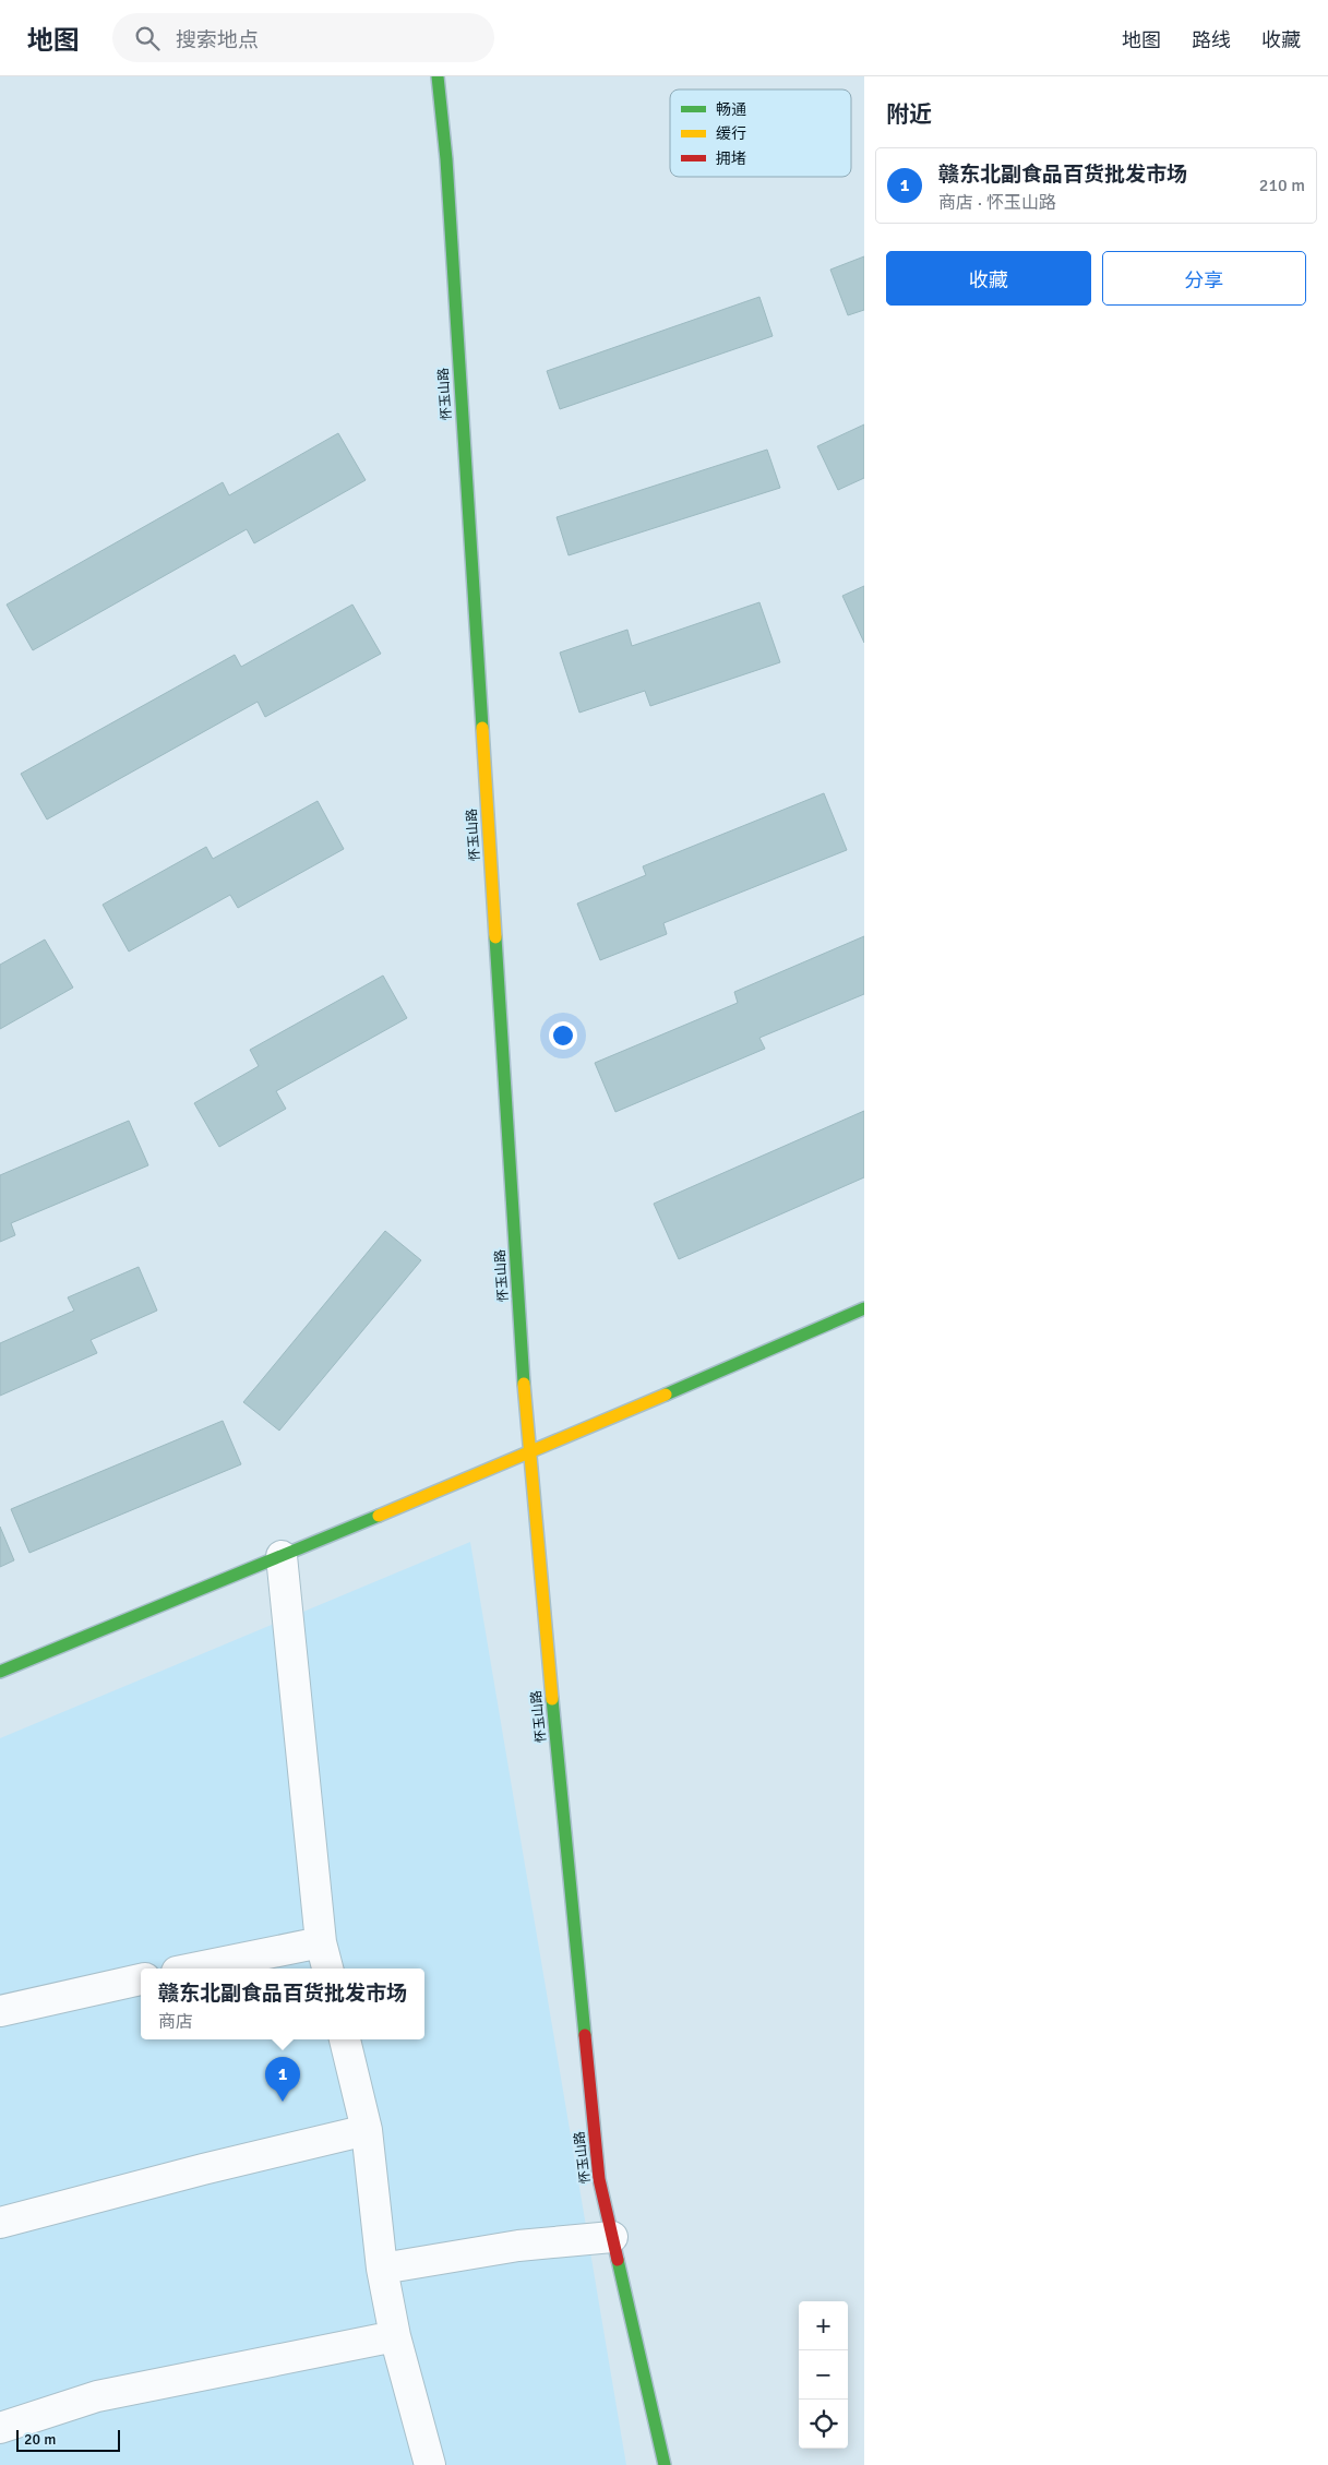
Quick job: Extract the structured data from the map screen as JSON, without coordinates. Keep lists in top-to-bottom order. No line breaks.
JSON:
{"streets":{"street":["怀玉山路"]},"legend":["畅通","缓行","拥堵"],"scale_bar":"20 m","page":{"header":"地图","search":"搜索地点","nav":["地图","路线","收藏"],"heading":"附近","list":[{"mark":"1","name":"赣东北副食品百货批发市场","note":"商店 · 怀玉山路","value":"210 m"}],"buttons":["收藏","分享"],"popup":["赣东北副食品百货批发市场","商店"],"pins":"1","map_buttons":["+","−"],"scale":"20 m"}}
